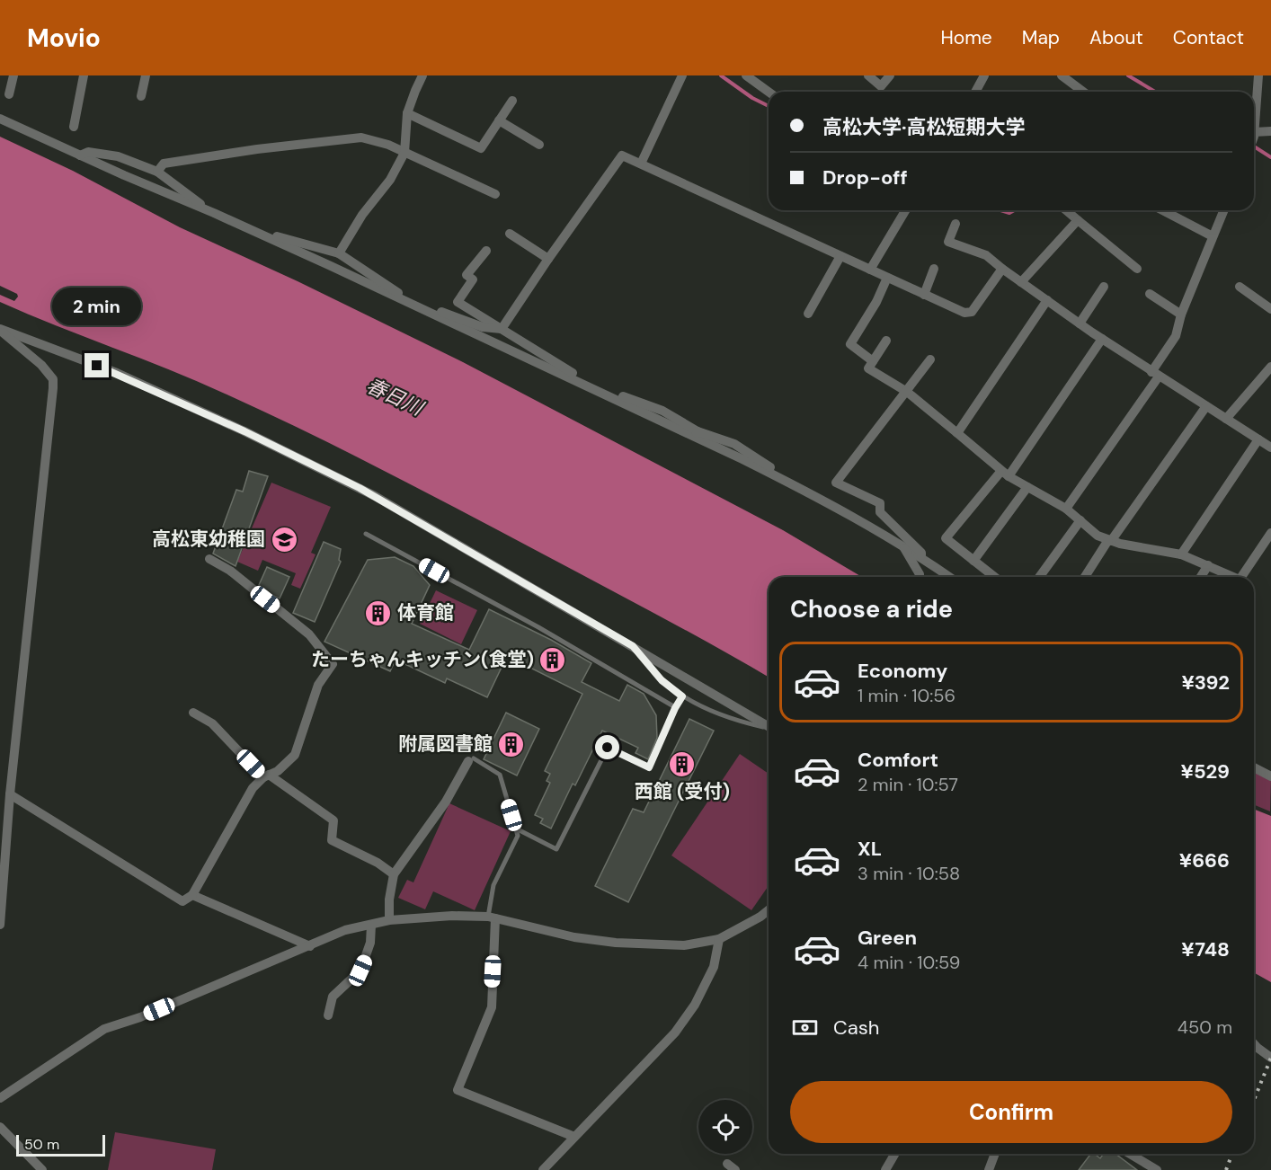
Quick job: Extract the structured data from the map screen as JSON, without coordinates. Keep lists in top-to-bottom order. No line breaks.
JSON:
{"water":["春日川"],"places":{"school or university":["高松東幼稚園"],"building":["体育館","たーちゃんキッチン(食堂)","附属図書館","西館 (受付)"]},"scale_bar":"50 m","page":{"header":"Movio","nav":["Home","Map","About","Contact"],"banner":["高松大学·高松短期大学","Drop-off"],"bubble":"2 min","heading":"Choose a ride","list":[{"name":"Economy","note":"1 min · 10:56","value":"¥392"},{"name":"Comfort","note":"2 min · 10:57","value":"¥529"},{"name":"XL","note":"3 min · 10:58","value":"¥666"},{"name":"Green","note":"4 min · 10:59","value":"¥748"}],"pay":["Cash","450 m"],"buttons":"Confirm","scale":"50 m"}}
